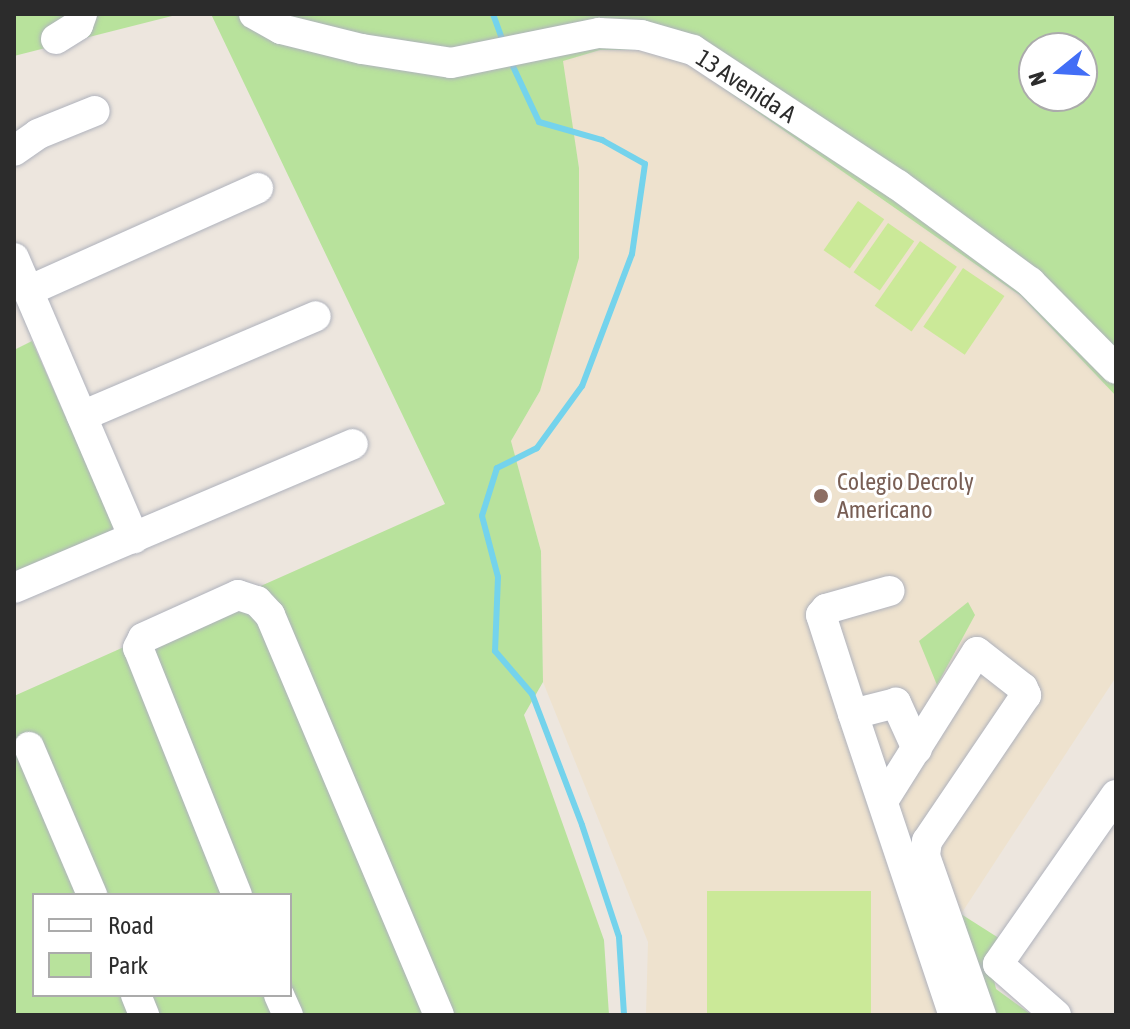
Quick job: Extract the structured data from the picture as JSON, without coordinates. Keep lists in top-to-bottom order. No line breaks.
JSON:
{"streets":{"street":["13 Avenida A"]},"places":["Colegio Decroly Americano"],"legend":["Road","Park"],"north":"left"}
